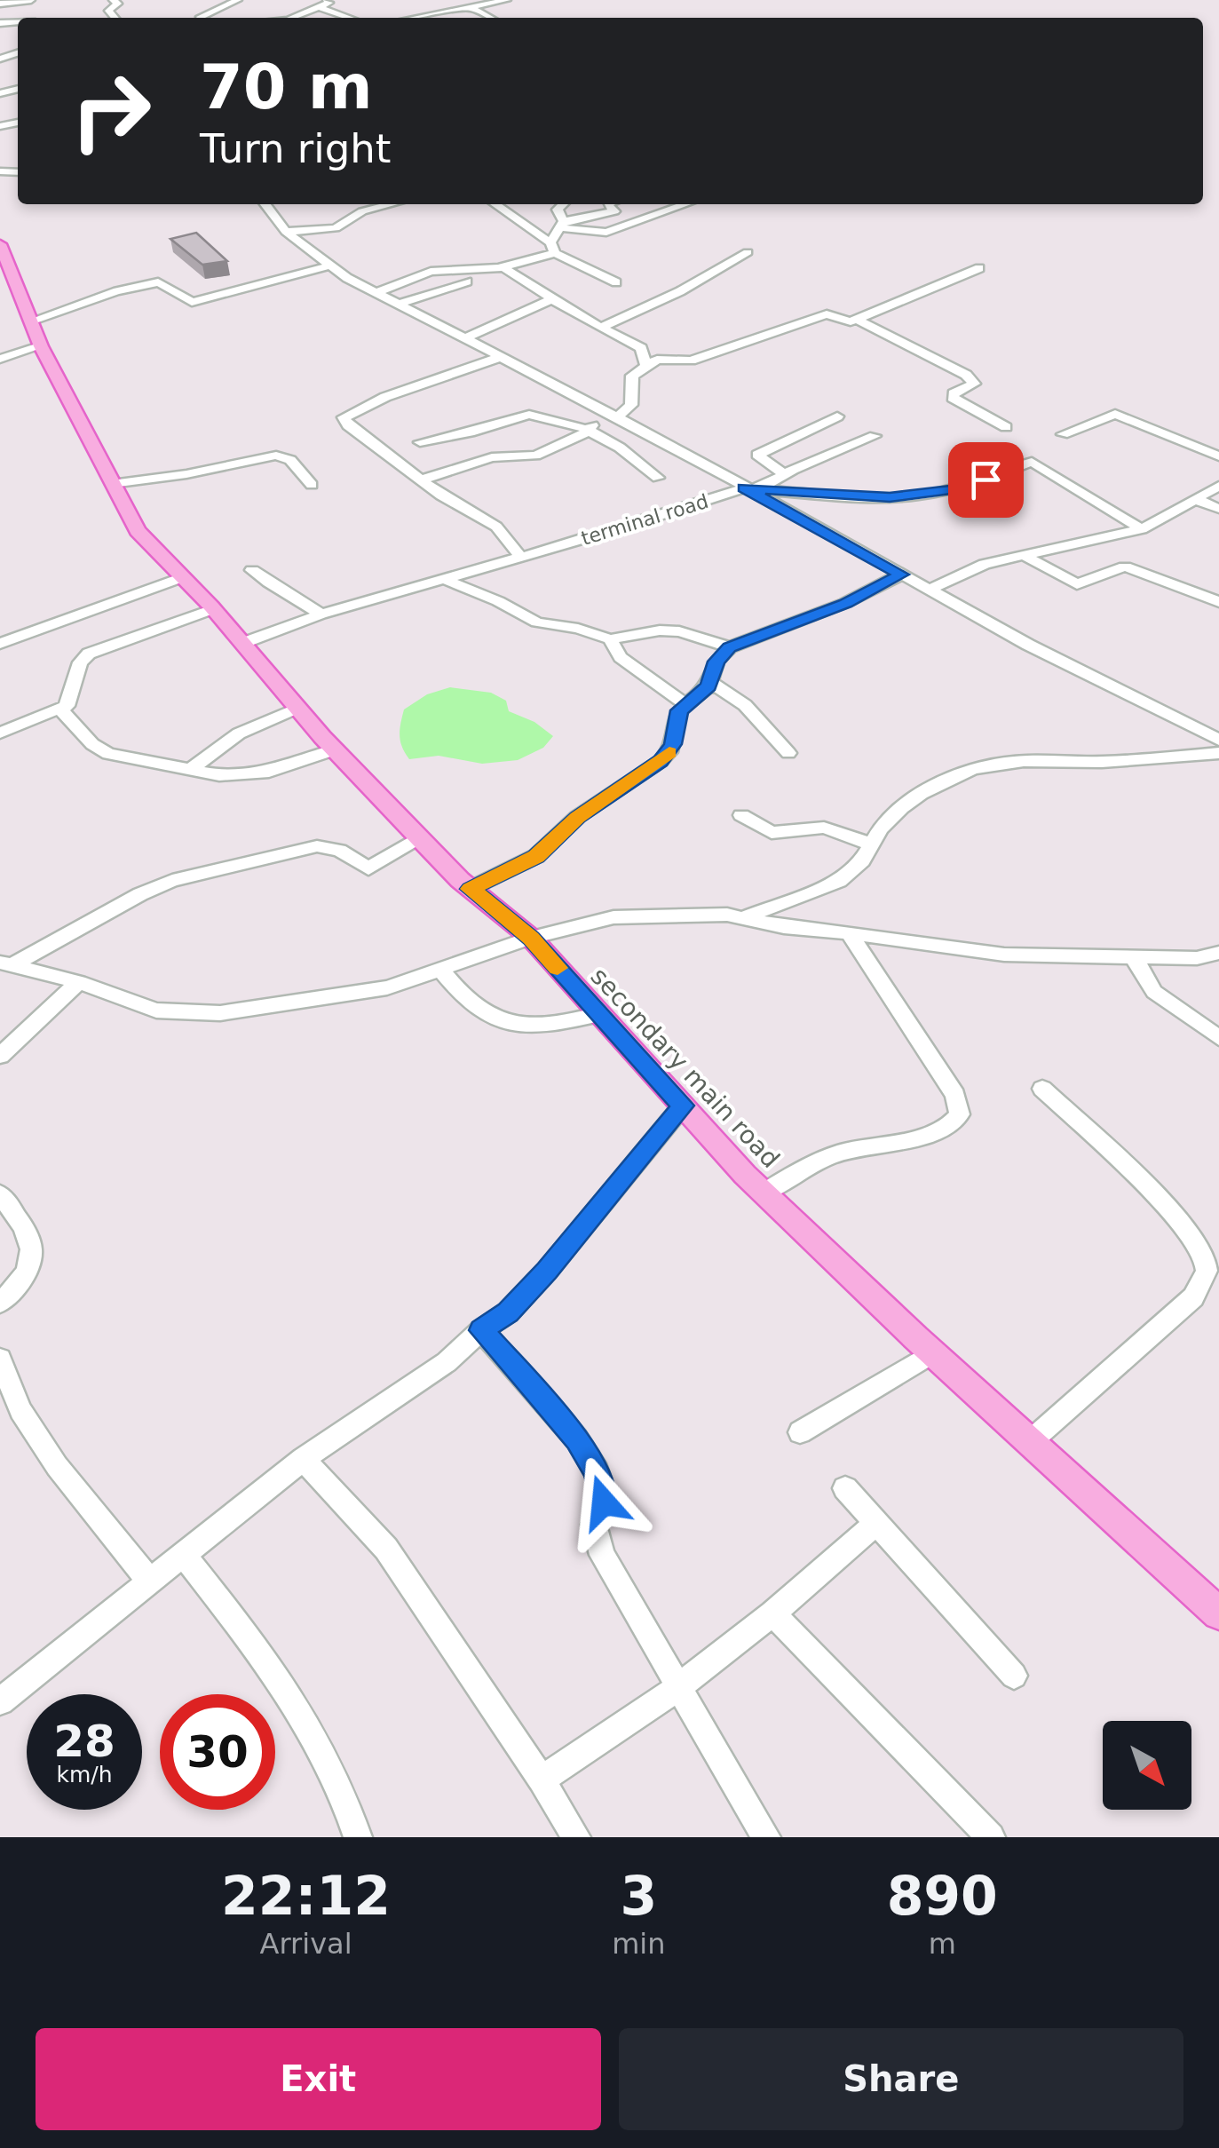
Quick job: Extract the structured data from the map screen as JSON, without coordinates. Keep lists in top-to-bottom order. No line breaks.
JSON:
{"streets":{"main road":["secondary main road"],"street":["terminal road"]},"crossings":[["terminal road","secondary main road"]],"north":"bottom right","page":{"turn":["70 m","Turn right"],"speed":"28 km/h","limit":"30","eta":["22:12","Arrival","3","min","890","m"],"buttons":["Exit","Share"]}}
